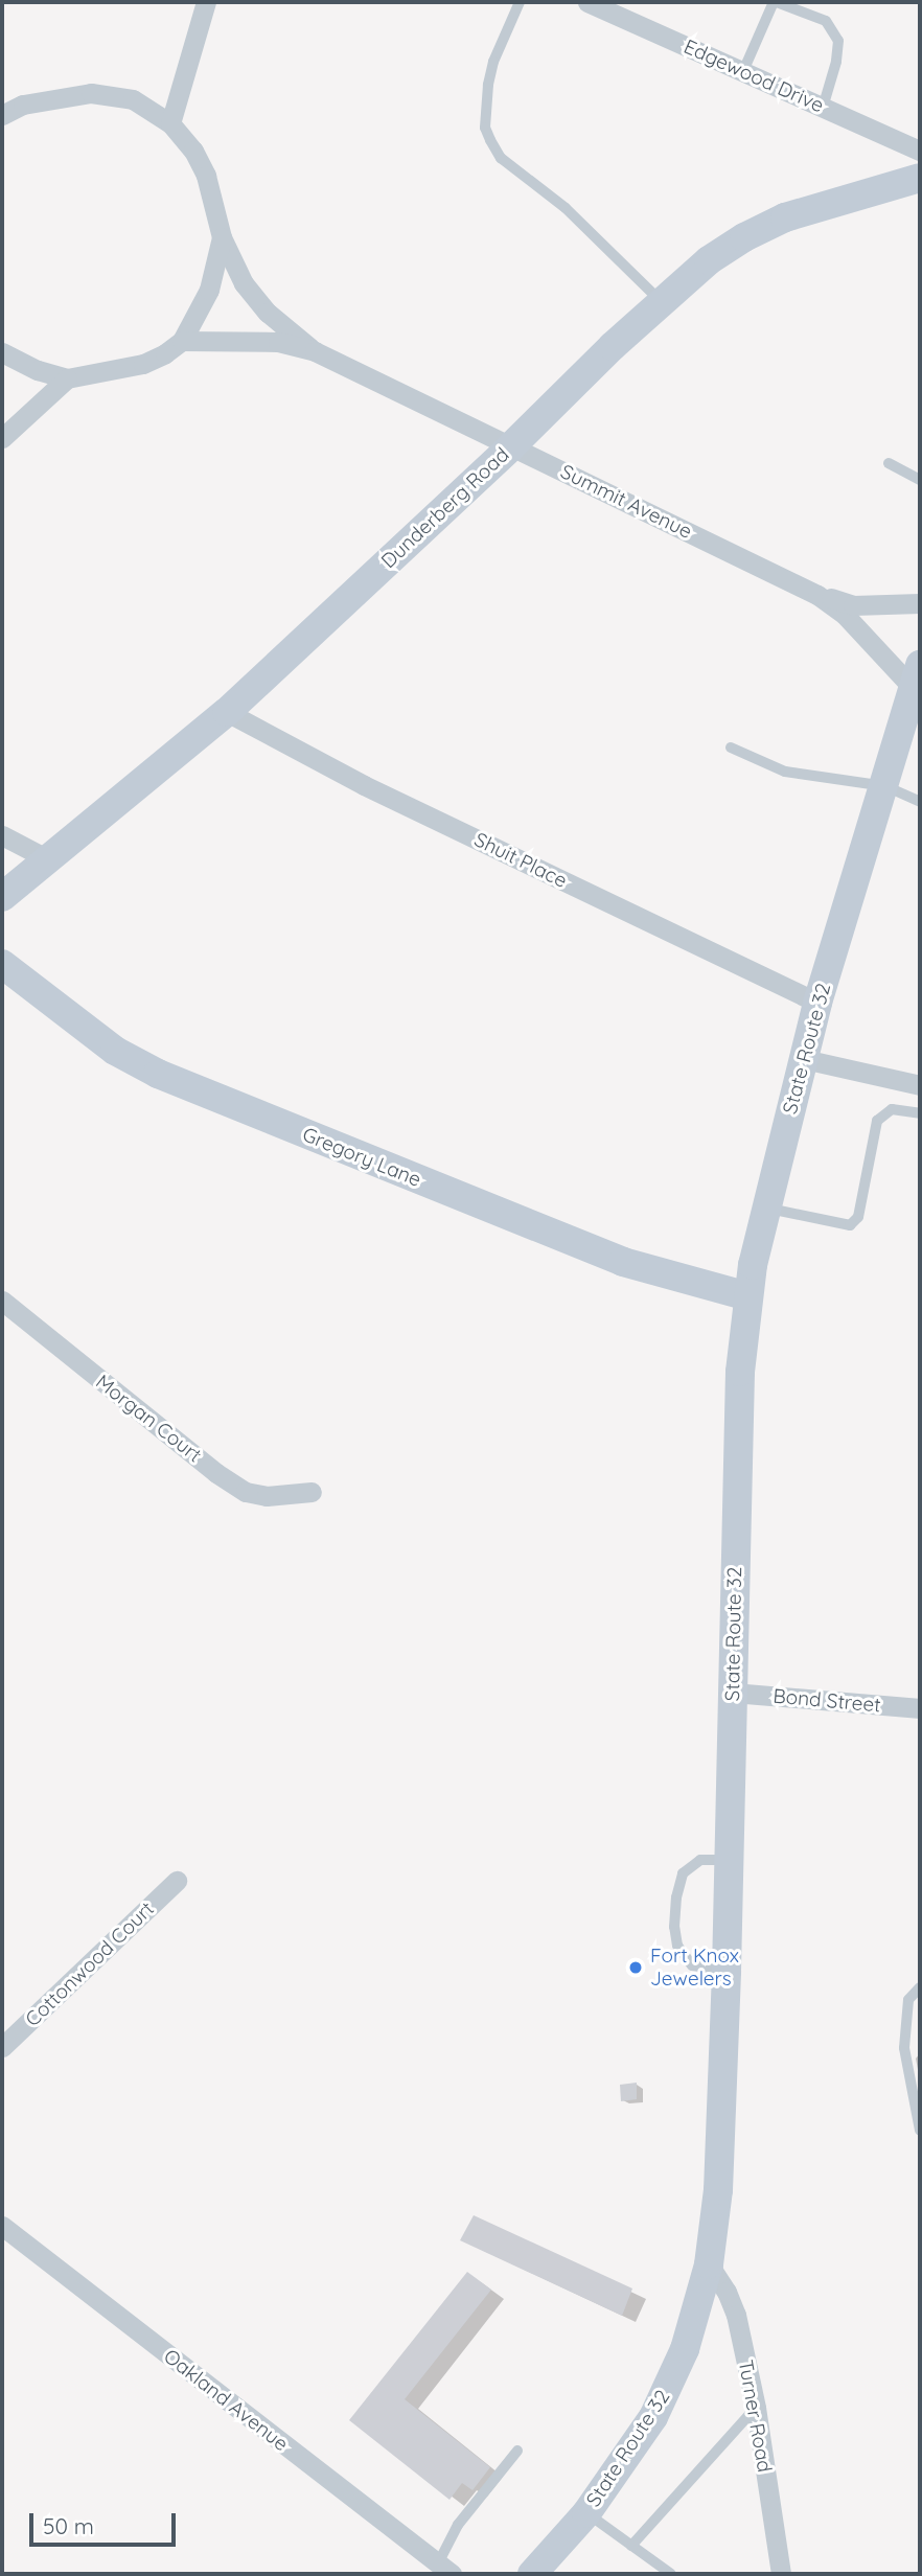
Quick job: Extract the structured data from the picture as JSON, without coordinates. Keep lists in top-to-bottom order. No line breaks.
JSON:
{"streets":{"street":["Edgewood Drive","Summit Avenue","Dunderberg Road","Shuit Place","State Route 32","Gregory Lane","Morgan Court","Bond Street","Cottonwood Court","Oakland Avenue","Turner Road"]},"crossings":[["Summit Avenue","Dunderberg Road"],["Summit Avenue","State Route 32"],["Dunderberg Road","Shuit Place"],["Shuit Place","State Route 32"],["State Route 32","Gregory Lane"],["State Route 32","Bond Street"],["State Route 32","Turner Road"]],"places":["Fort Knox Jewelers"],"scale_bar":"50 m"}
